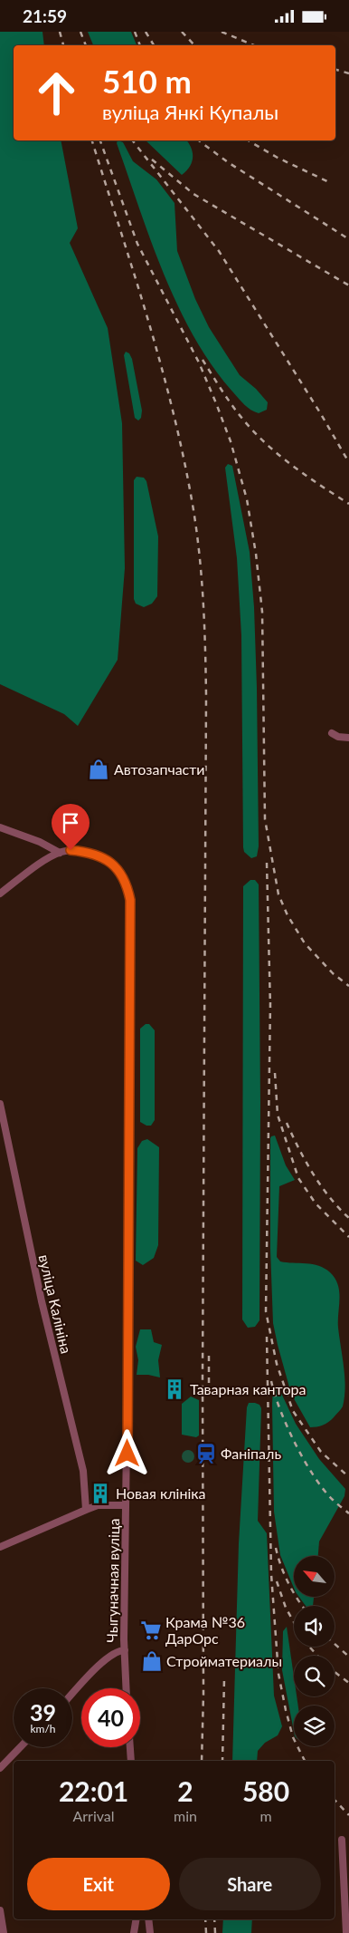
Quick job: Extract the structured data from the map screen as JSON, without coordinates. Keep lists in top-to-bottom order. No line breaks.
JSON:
{"streets":{"street":["вуліца Калініна","Чыгуначная вуліца"]},"places":{"shop":["Автозапчасти","Стройматериалы"],"building":["Таварная кантора","Новая клініка"],"station":["Фаніпаль"],"supermarket":["Крама №36 ДарОрс"]},"north":"top left","page":{"status":"21:59","turn":["510 m","вуліца Янкі Купалы"],"speed":"39 km/h","limit":"40","eta":["22:01","Arrival","2","min","580","m"],"buttons":["Exit","Share"]}}
